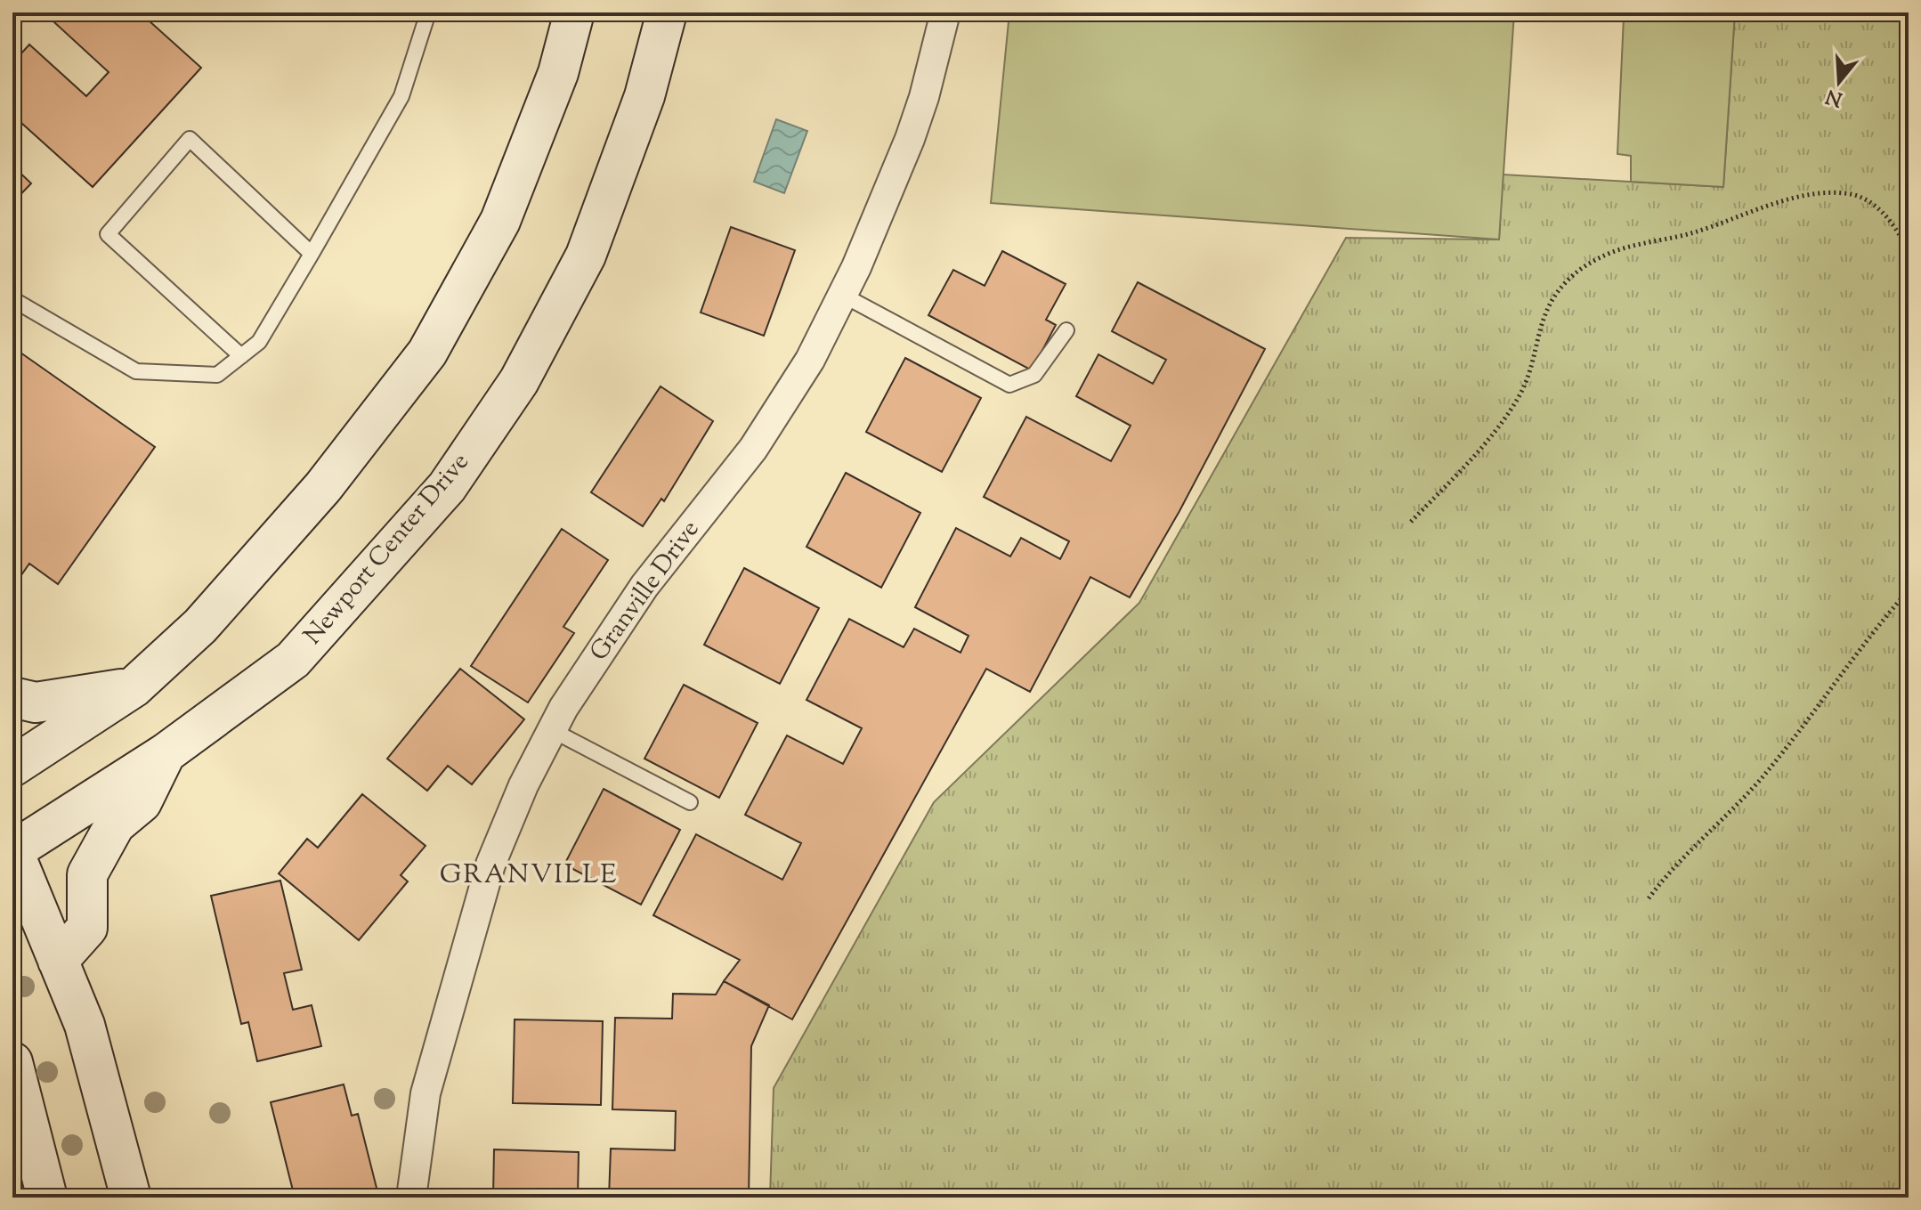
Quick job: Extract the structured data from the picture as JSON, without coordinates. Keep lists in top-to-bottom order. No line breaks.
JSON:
{"streets":{"main road":["Newport Center Drive"],"street":["Granville Drive"]},"districts":["GRANVILLE"],"north":"bottom"}
